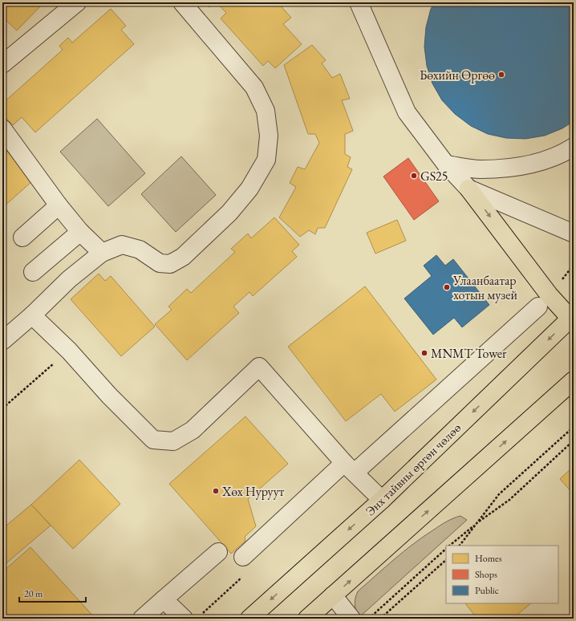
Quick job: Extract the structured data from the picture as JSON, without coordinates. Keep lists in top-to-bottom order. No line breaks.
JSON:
{"streets":{"highway":["Энх тайвны өргөн чөлөө"]},"places":["Бөхийн Өргөө","GS25","Улаанбаатар хотын музей","MNMT Tower","Хөх Нуруут"],"legend":["Homes","Shops","Public"],"scale_bar":"20 m"}
